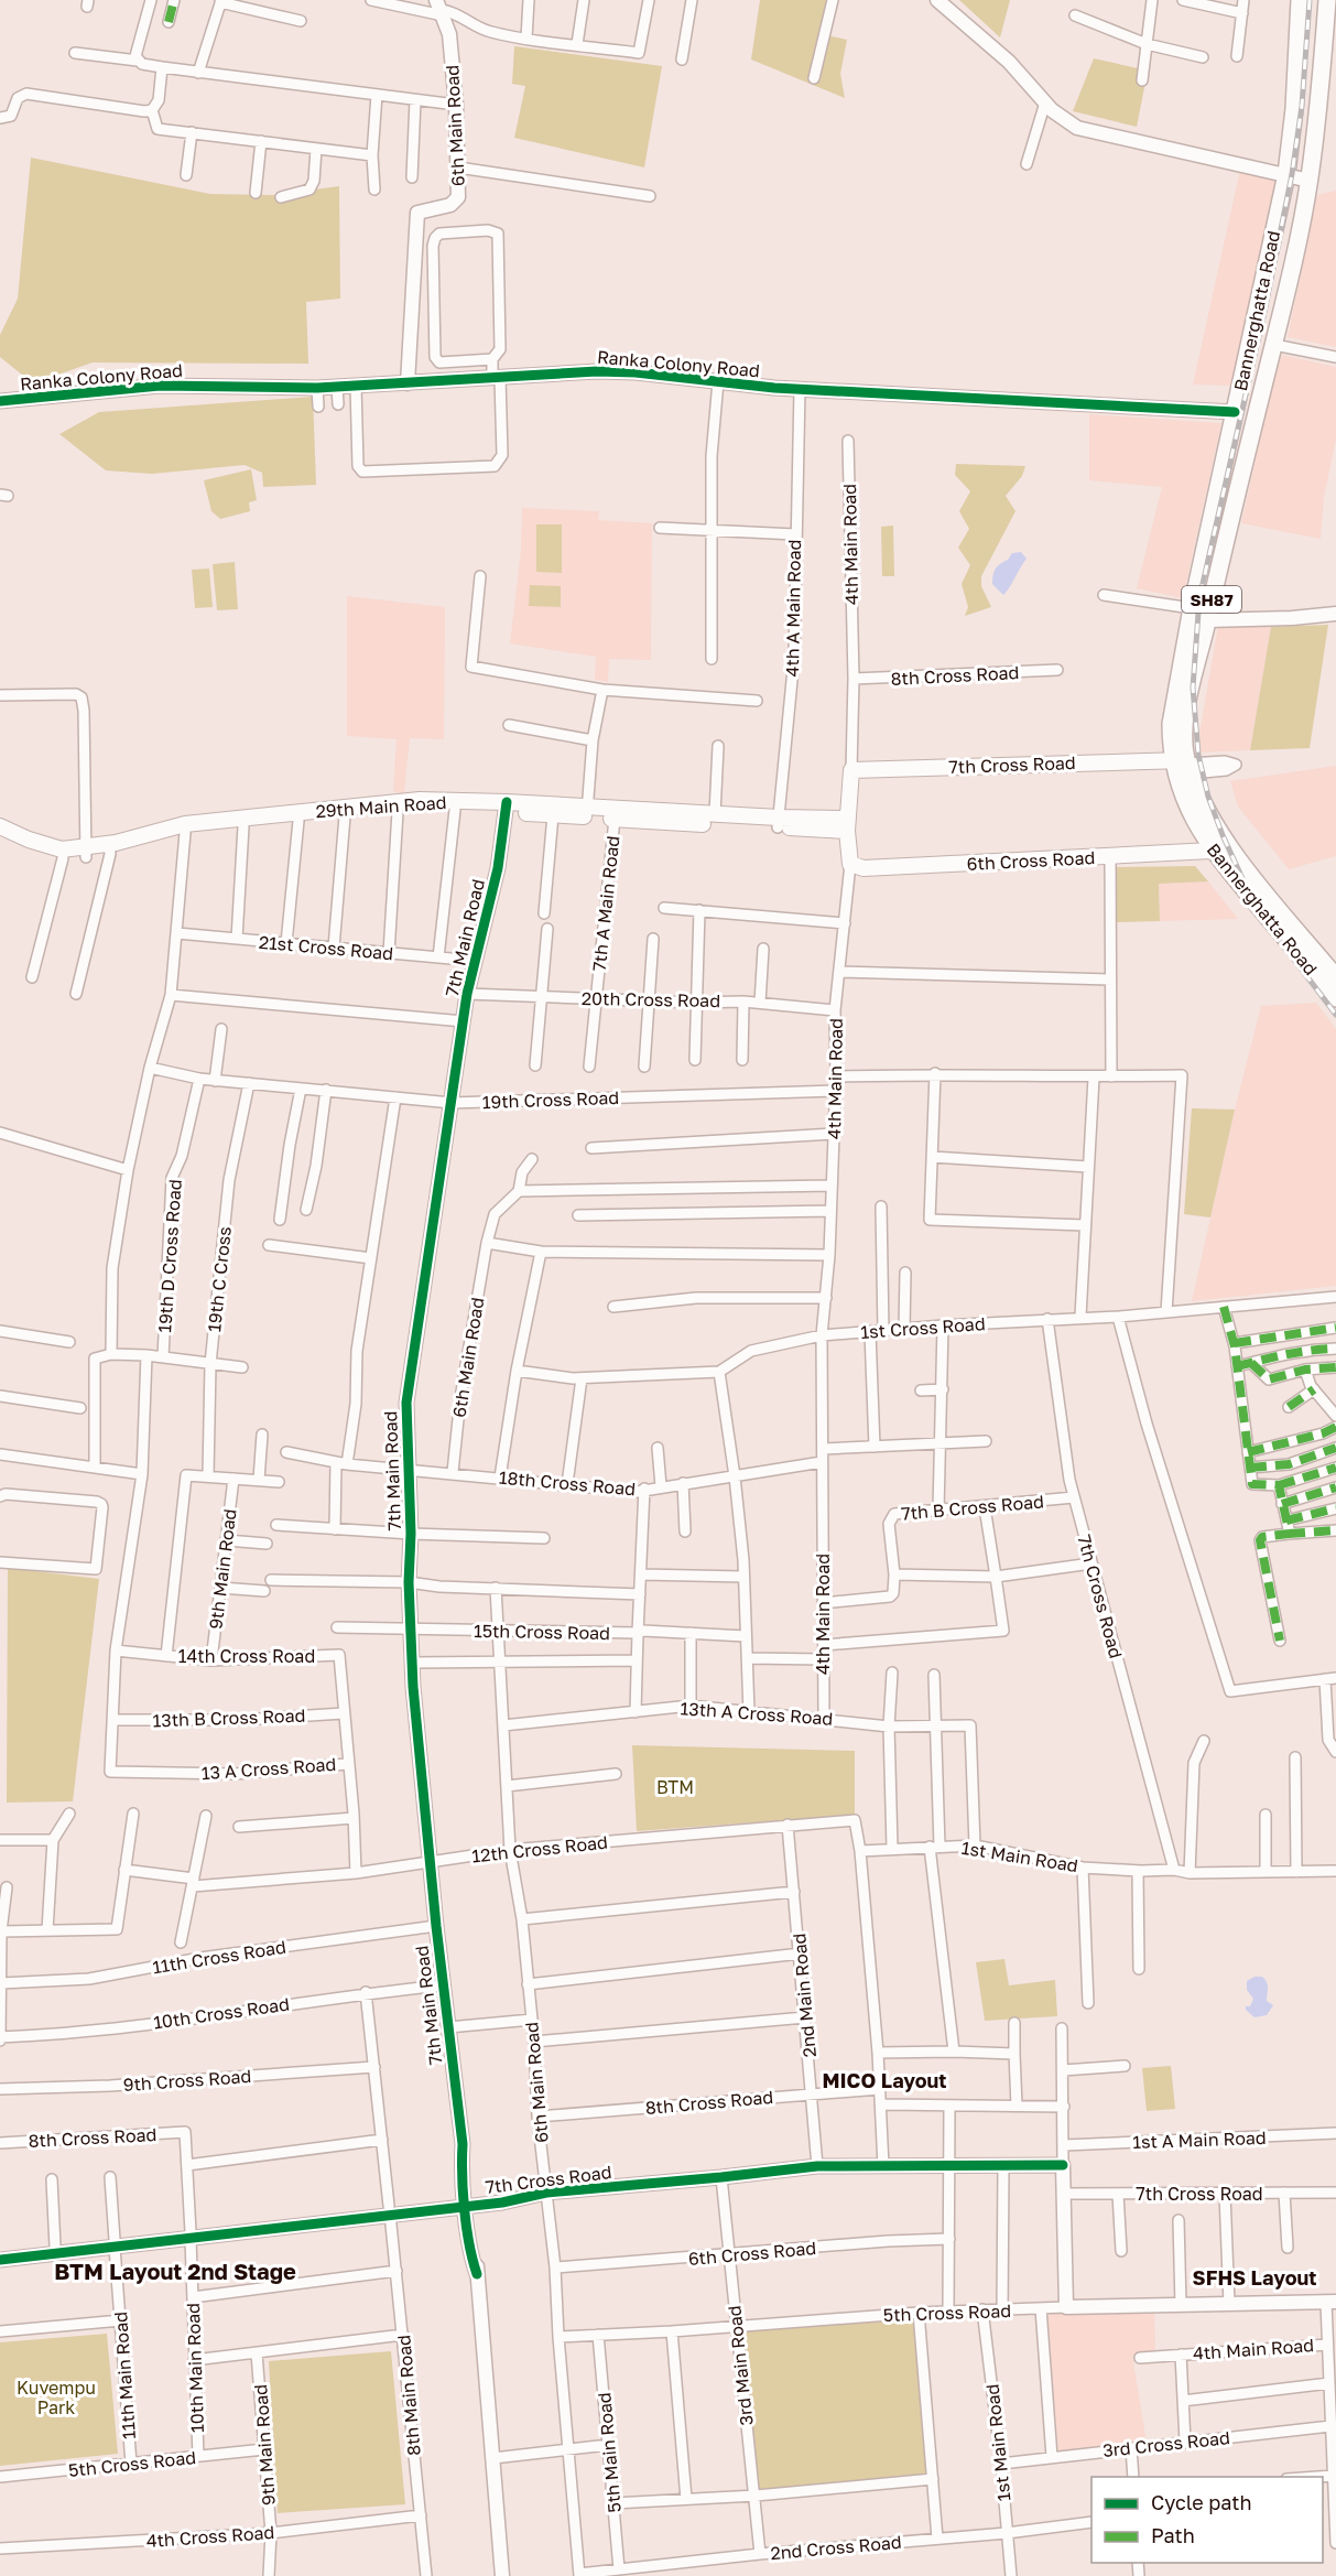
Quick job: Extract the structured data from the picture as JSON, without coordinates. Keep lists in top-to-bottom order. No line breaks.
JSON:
{"streets":{"main road":["Bannerghatta Road","4th Main Road","SH87","7th Cross Road","29th Main Road","6th Cross Road"],"street":["6th Main Road","Ranka Colony Road","4th A Main Road","8th Cross Road","7th A Main Road","7th Main Road","21st Cross Road","20th Cross Road","19th Cross Road","19th D Cross Road","19th C Cross","1st Cross Road","18th Cross Road","7th B Cross Road","9th Main Road","15th Cross Road","14th Cross Road","13th A Cross Road","13th B Cross Road","13 A Cross Road","12th Cross Road","1st Main Road","11th Cross Road","2nd Main Road","10th Cross Road","9th Cross Road","1st A Main Road","5th Cross Road","3rd Main Road","10th Main Road","11th Main Road","8th Main Road","3rd Cross Road","5th Main Road","4th Cross Road","2nd Cross Road"]},"crossings":[["6th Main Road","Ranka Colony Road"],["6th Main Road","8th Cross Road"],["6th Main Road","7th Cross Road"],["6th Main Road","6th Cross Road"],["6th Main Road","18th Cross Road"],["6th Main Road","15th Cross Road"],["6th Main Road","13th A Cross Road"],["6th Main Road","12th Cross Road"],["6th Main Road","5th Cross Road"],["6th Main Road","2nd Cross Road"],["Bannerghatta Road","Ranka Colony Road"],["Bannerghatta Road","7th Cross Road"],["Bannerghatta Road","6th Cross Road"],["Ranka Colony Road","4th A Main Road"],["4th Main Road","8th Cross Road"],["4th Main Road","7th Cross Road"],["4th Main Road","29th Main Road"],["4th Main Road","6th Cross Road"],["4th Main Road","20th Cross Road"],["4th Main Road","19th Cross Road"],["4th Main Road","1st Cross Road"],["4th Main Road","18th Cross Road"],["4th Main Road","13th A Cross Road"],["4th Main Road","5th Cross Road"],["4th Main Road","3rd Cross Road"],["4th A Main Road","29th Main Road"],["8th Cross Road","2nd Main Road"],["8th Cross Road","10th Main Road"],["7th Cross Road","7th Main Road"],["7th Cross Road","1st Cross Road"],["7th Cross Road","7th B Cross Road"],["7th Cross Road","1st Main Road"],["7th Cross Road","2nd Main Road"],["7th Cross Road","3rd Main Road"],["7th Cross Road","10th Main Road"],["7th Cross Road","11th Main Road"],["7th Cross Road","8th Main Road"],["29th Main Road","7th A Main Road"],["29th Main Road","7th Main Road"],["6th Cross Road","3rd Main Road"],["7th A Main Road","20th Cross Road"],["7th Main Road","21st Cross Road"],["7th Main Road","20th Cross Road"],["7th Main Road","19th Cross Road"],["7th Main Road","18th Cross Road"],["7th Main Road","15th Cross Road"],["7th Main Road","12th Cross Road"],["7th Main Road","11th Cross Road"],["7th Main Road","10th Cross Road"],["19th Cross Road","19th D Cross Road"],["19th Cross Road","19th C Cross"],["9th Main Road","14th Cross Road"],["9th Main Road","5th Cross Road"],["9th Main Road","4th Cross Road"],["14th Cross Road","13th B Cross Road"],["13th A Cross Road","1st Main Road"],["13th B Cross Road","13 A Cross Road"],["12th Cross Road","1st Main Road"],["12th Cross Road","2nd Main Road"],["1st Main Road","5th Cross Road"],["1st Main Road","3rd Cross Road"],["1st Main Road","2nd Cross Road"],["10th Cross Road","8th Main Road"],["9th Cross Road","8th Main Road"],["5th Cross Road","3rd Main Road"],["5th Cross Road","10th Main Road"],["5th Cross Road","11th Main Road"],["5th Cross Road","5th Main Road"],["3rd Main Road","2nd Cross Road"],["8th Main Road","4th Cross Road"],["5th Main Road","2nd Cross Road"]],"districts":["MICO Layout","BTM Layout 2nd Stage","SFHS Layout"],"parks":["BTM","Kuvempu Park"],"legend":["Cycle path","Path"]}
